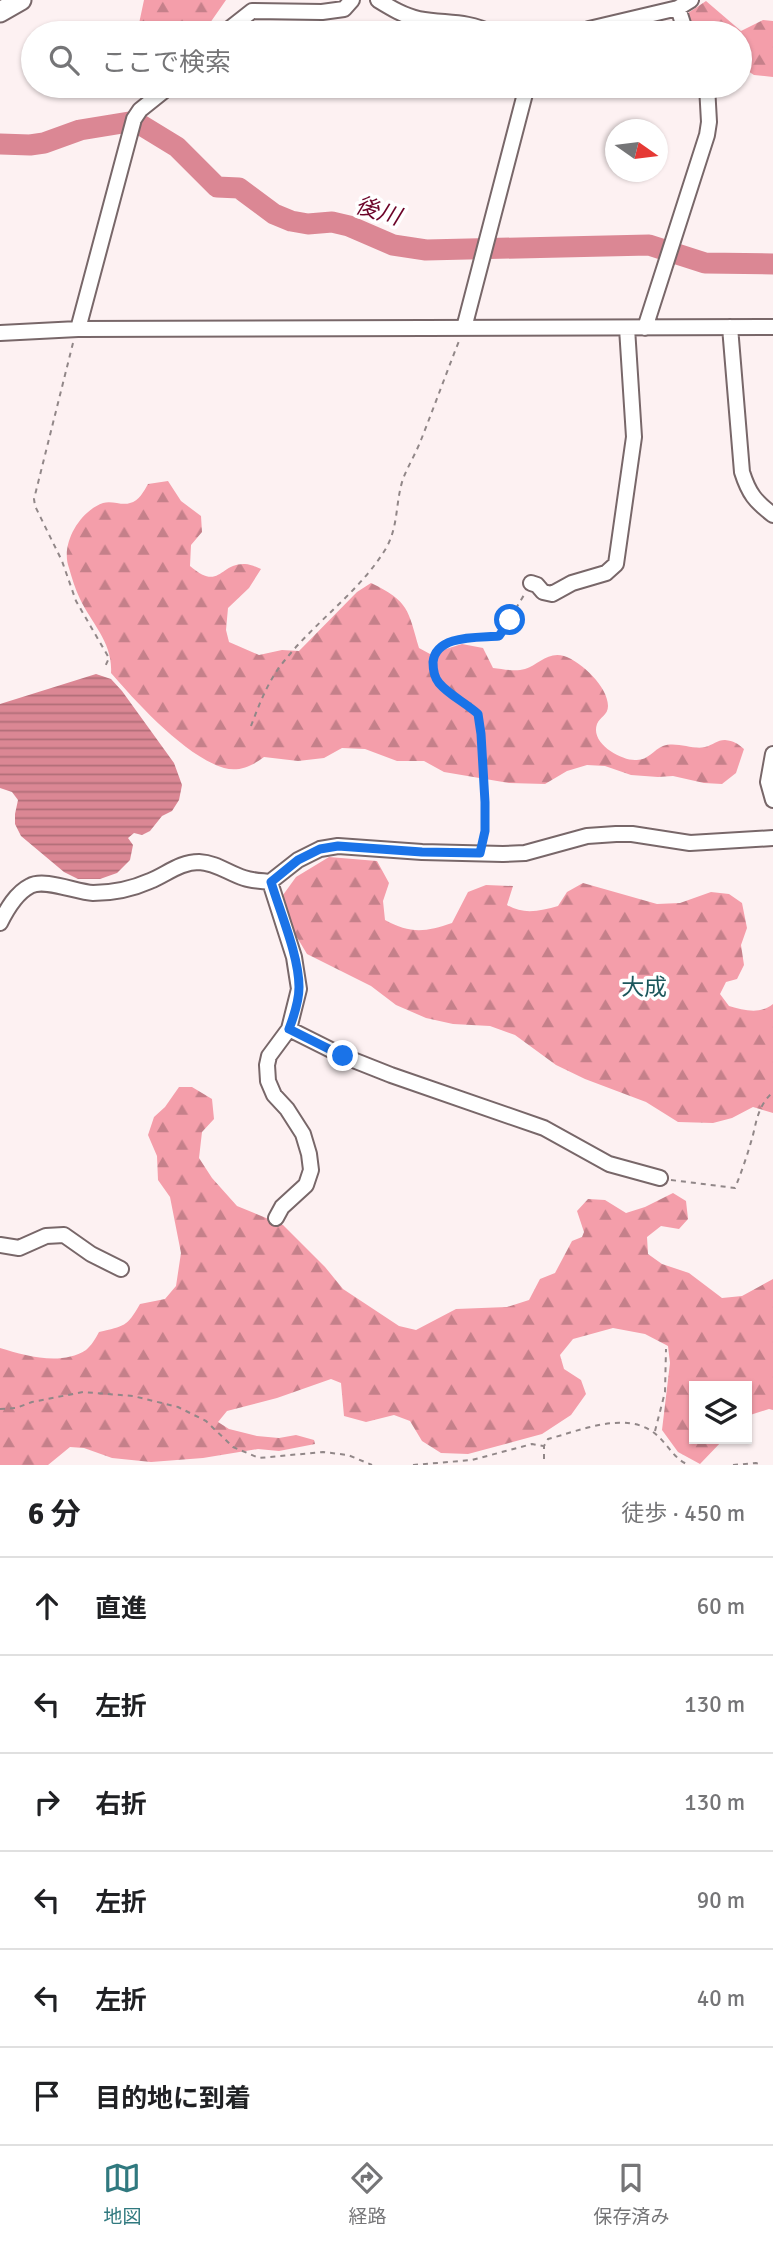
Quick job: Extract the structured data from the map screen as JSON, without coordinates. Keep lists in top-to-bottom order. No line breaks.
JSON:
{"districts":["大成"],"water":["後川"],"north":"right","page":{"search":"ここで検索","heading":["6 分","徒歩 · 450 m"],"list":[["直進","60 m"],["左折","130 m"],["右折","130 m"],["左折","90 m"],["左折","40 m"],"目的地に到着"],"nav":["地図","経路","保存済み"]}}
